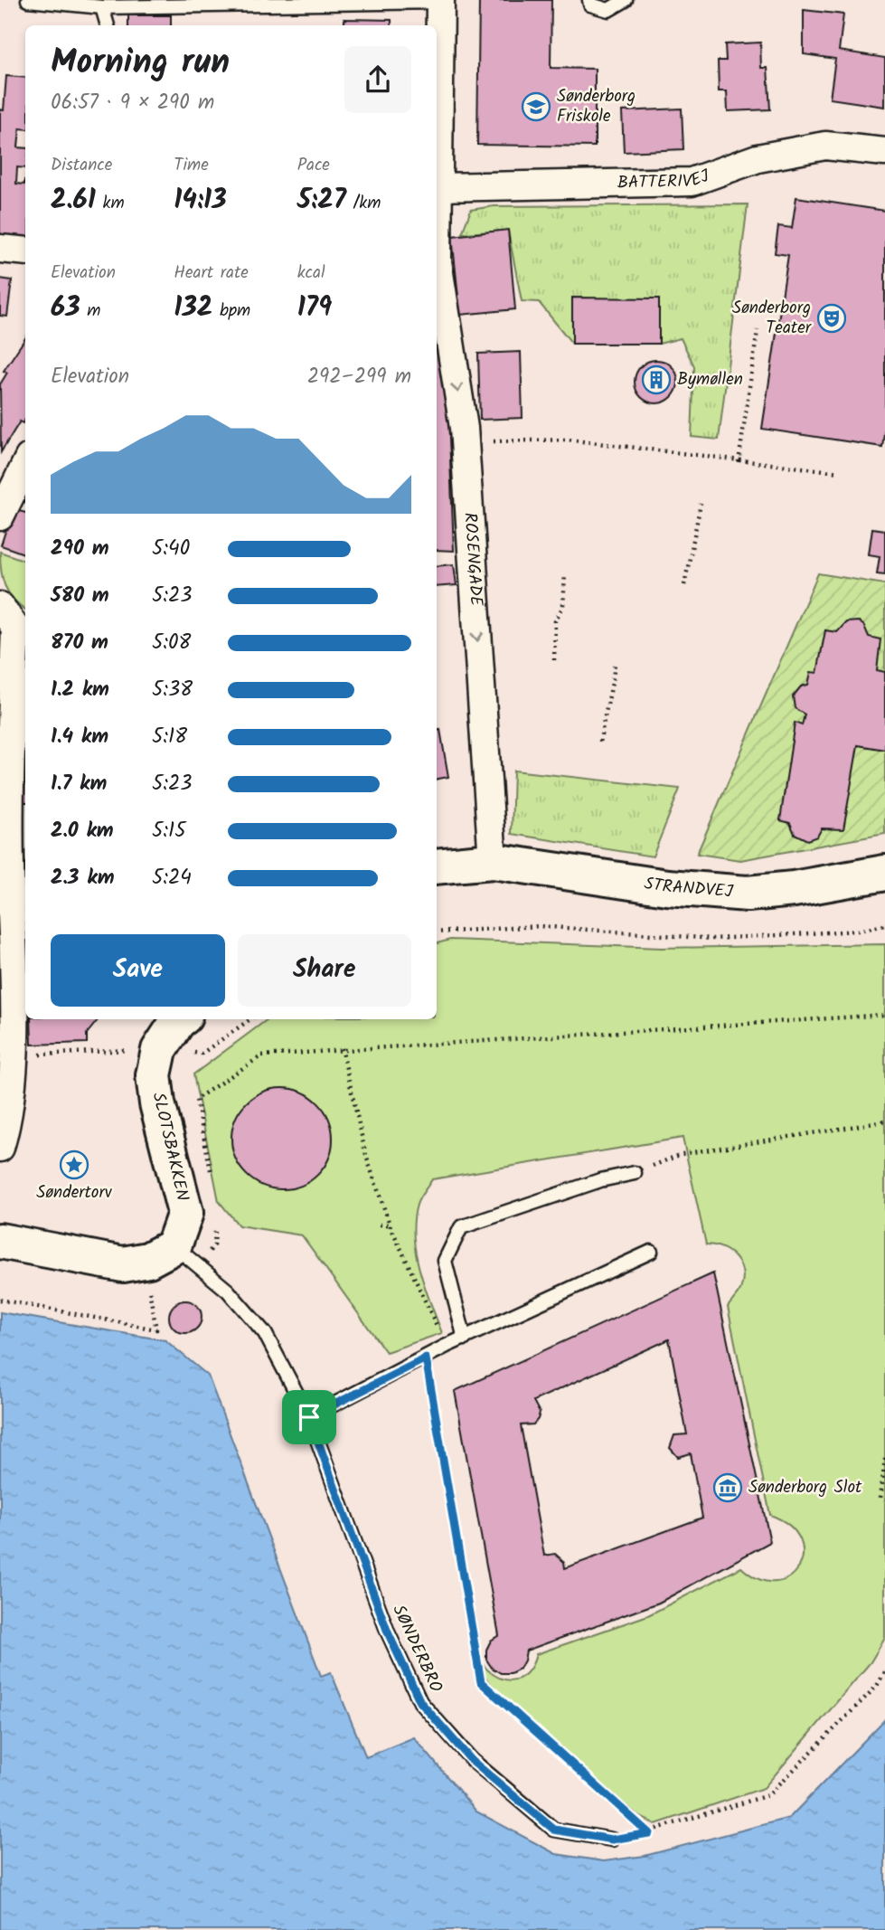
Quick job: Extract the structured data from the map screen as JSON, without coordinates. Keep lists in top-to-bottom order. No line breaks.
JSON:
{"streets":{"street":["BATTERIVEJ","ROSENGADE","STRANDVEJ","SLOTSBAKKEN"],"lane":["SØNDERBRO"]},"crossings":[["BATTERIVEJ","ROSENGADE"],["ROSENGADE","STRANDVEJ"],["SLOTSBAKKEN","SØNDERBRO"]],"one_way":["ROSENGADE"],"places":{"school or university":["Sønderborg Friskole"],"theatre":["Sønderborg Teater"],"building":["Bymøllen"],"place":["Søndertorv"],"museum":["Sønderborg Slot"]},"page":{"heading":["Morning run","06:57 · 9 × 290 m"],"stats":[["Distance","2.61 km"],["Time","14:13"],["Pace","5:27 /km"],["Elevation","63 m"],["Heart rate","132 bpm"],["kcal","179"]],"chart":["Elevation","292–299 m"],"list":[{"name":"290 m","note":"5:40"},{"name":"580 m","note":"5:23"},{"name":"870 m","note":"5:08"},{"name":"1.2 km","note":"5:38"},{"name":"1.4 km","note":"5:18"},{"name":"1.7 km","note":"5:23"},{"name":"2.0 km","note":"5:15"},{"name":"2.3 km","note":"5:24"}],"buttons":["Save","Share"]}}
